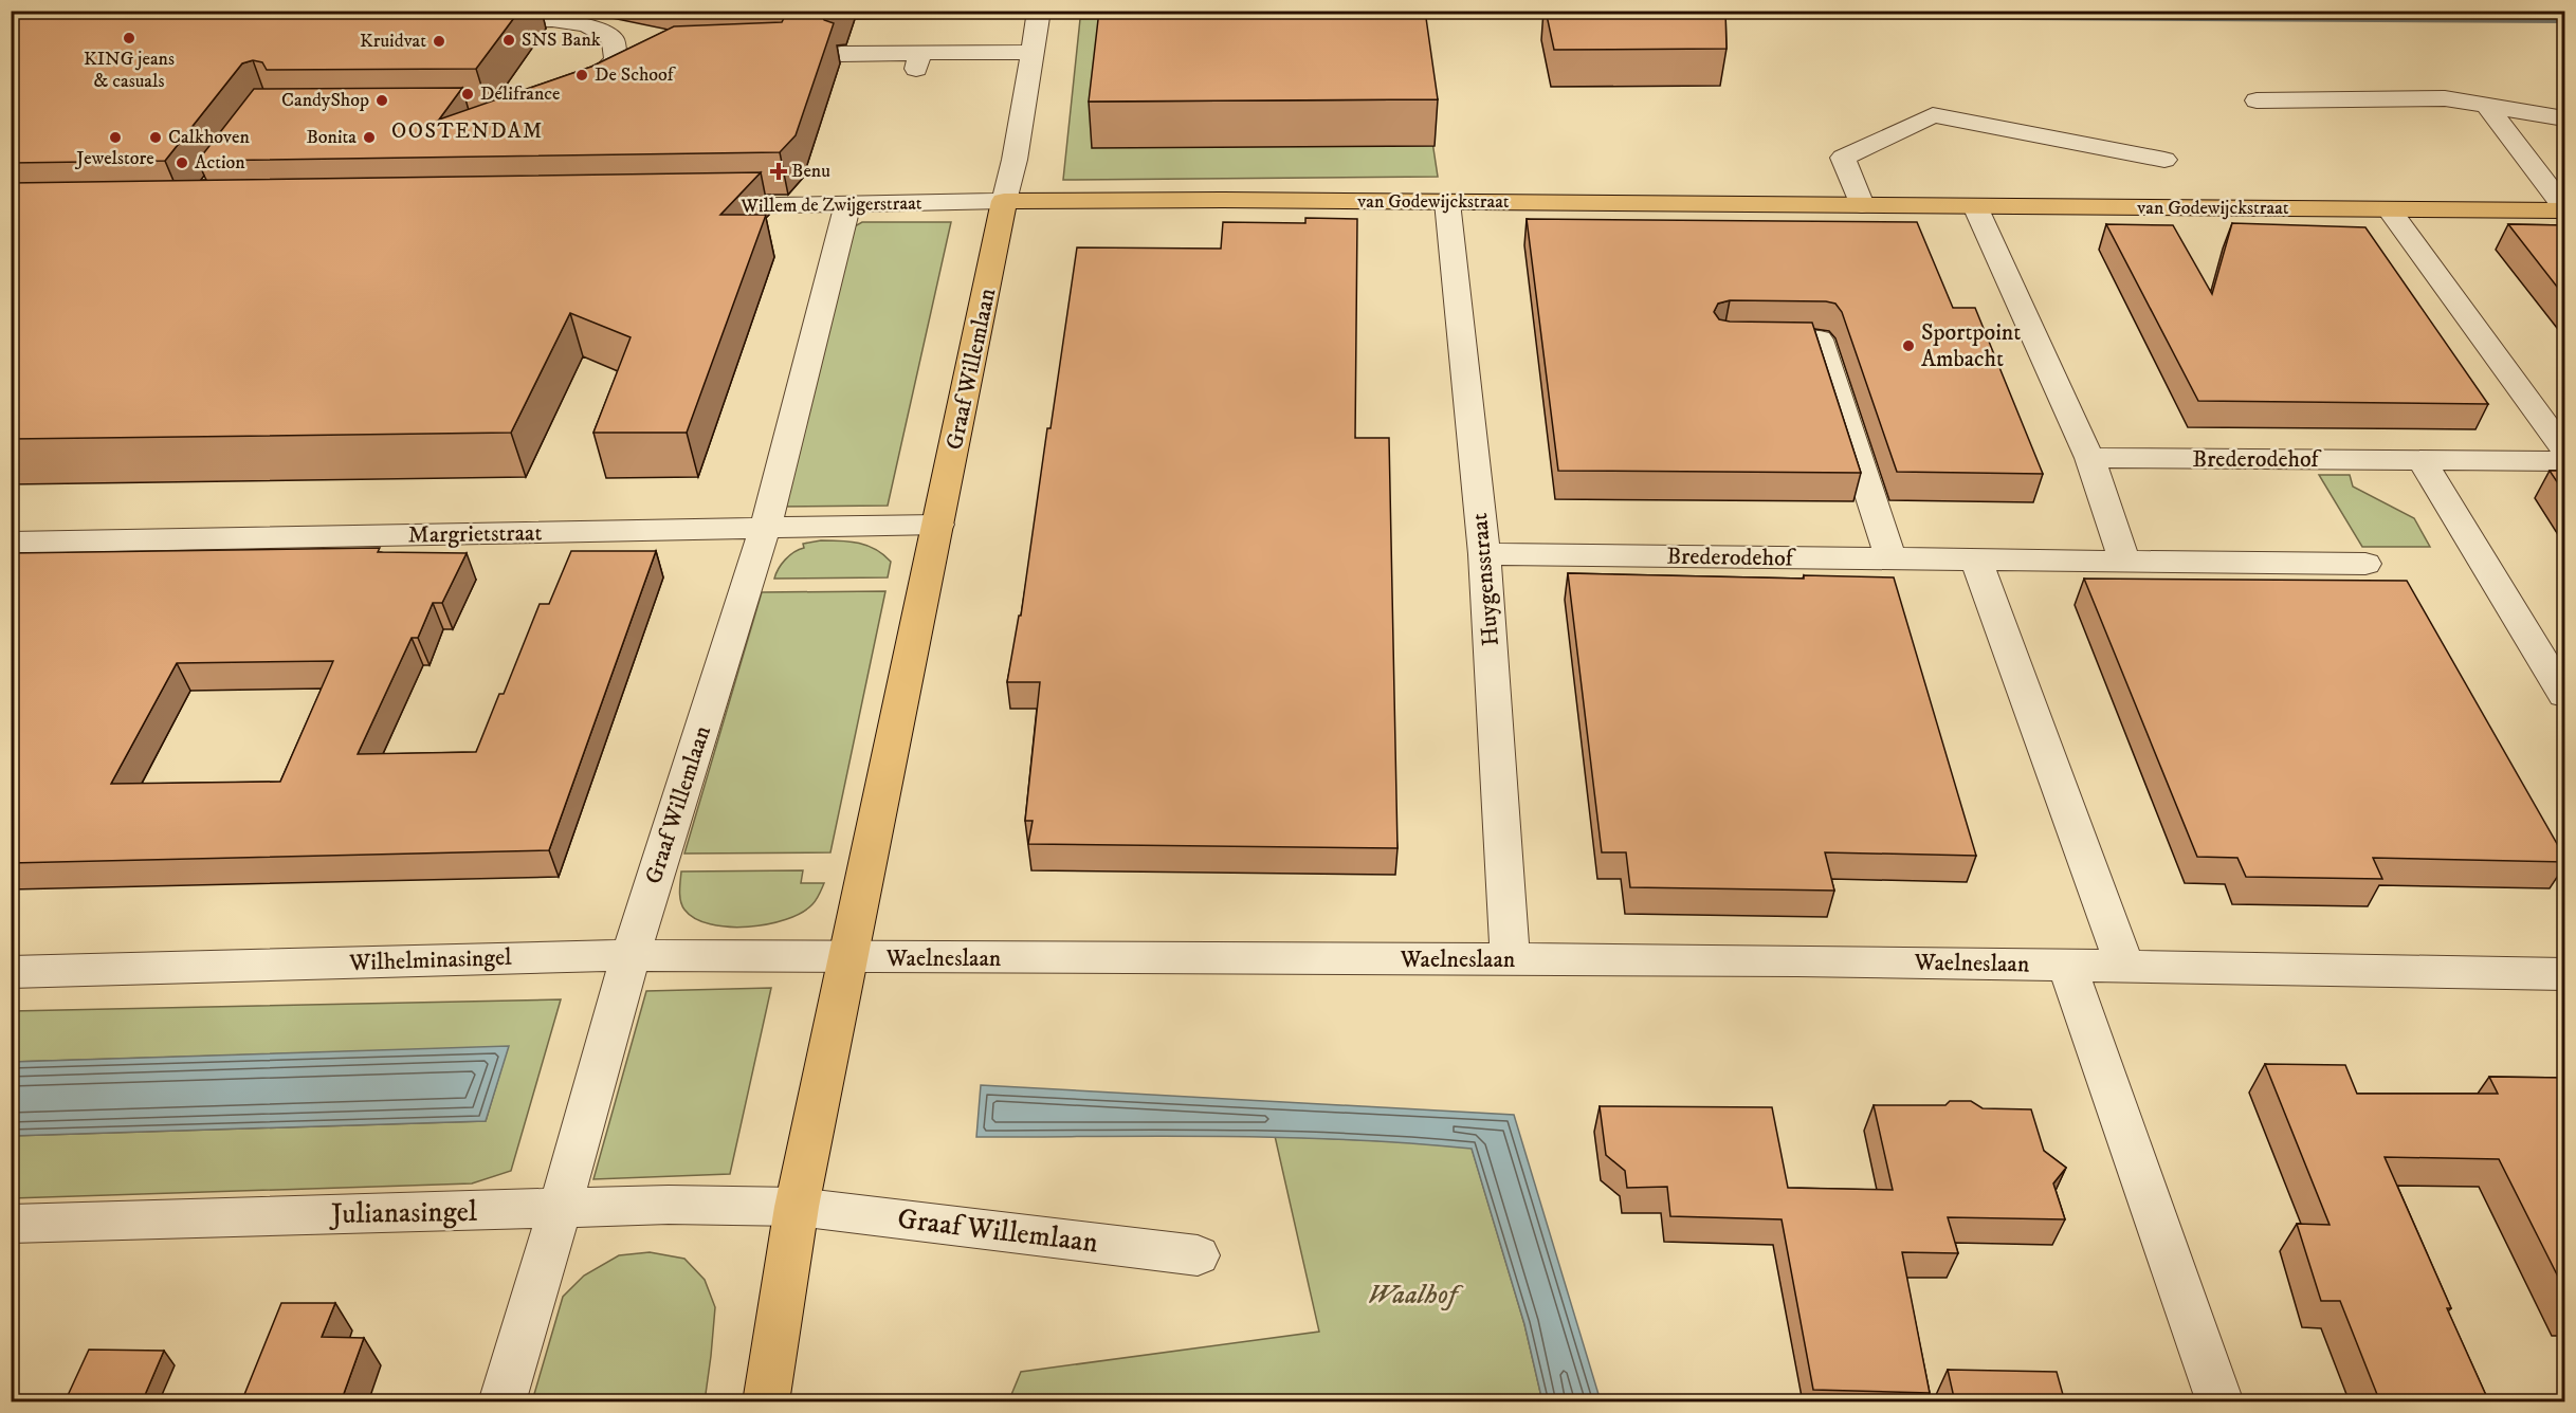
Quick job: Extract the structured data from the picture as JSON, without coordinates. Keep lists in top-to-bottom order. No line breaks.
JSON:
{"streets":{"main road":["van Godewijckstraat","Graaf Willemlaan"],"street":["Willem de Zwijgerstraat","Brederodehof","Margrietstraat","Huygensstraat","Waelneslaan","Wilhelminasingel","Julianasingel"]},"crossings":[["van Godewijckstraat","Willem de Zwijgerstraat"],["van Godewijckstraat","Graaf Willemlaan"],["van Godewijckstraat","Huygensstraat"],["Willem de Zwijgerstraat","Graaf Willemlaan"],["Graaf Willemlaan","Margrietstraat"],["Graaf Willemlaan","Waelneslaan"],["Graaf Willemlaan","Wilhelminasingel"],["Graaf Willemlaan","Julianasingel"],["Brederodehof","Huygensstraat"],["Huygensstraat","Waelneslaan"],["Waelneslaan","Wilhelminasingel"]],"districts":["OOSTENDAM"],"parks":["Waalhof"],"places":{"other":["KING jeans & casuals","SNS Bank","Kruidvat","De Schoof","Délifrance","CandyShop","Jewelstore","Calkhoven","Bonita","Action","Sportpoint Ambacht"],"health":["Benu"]}}
